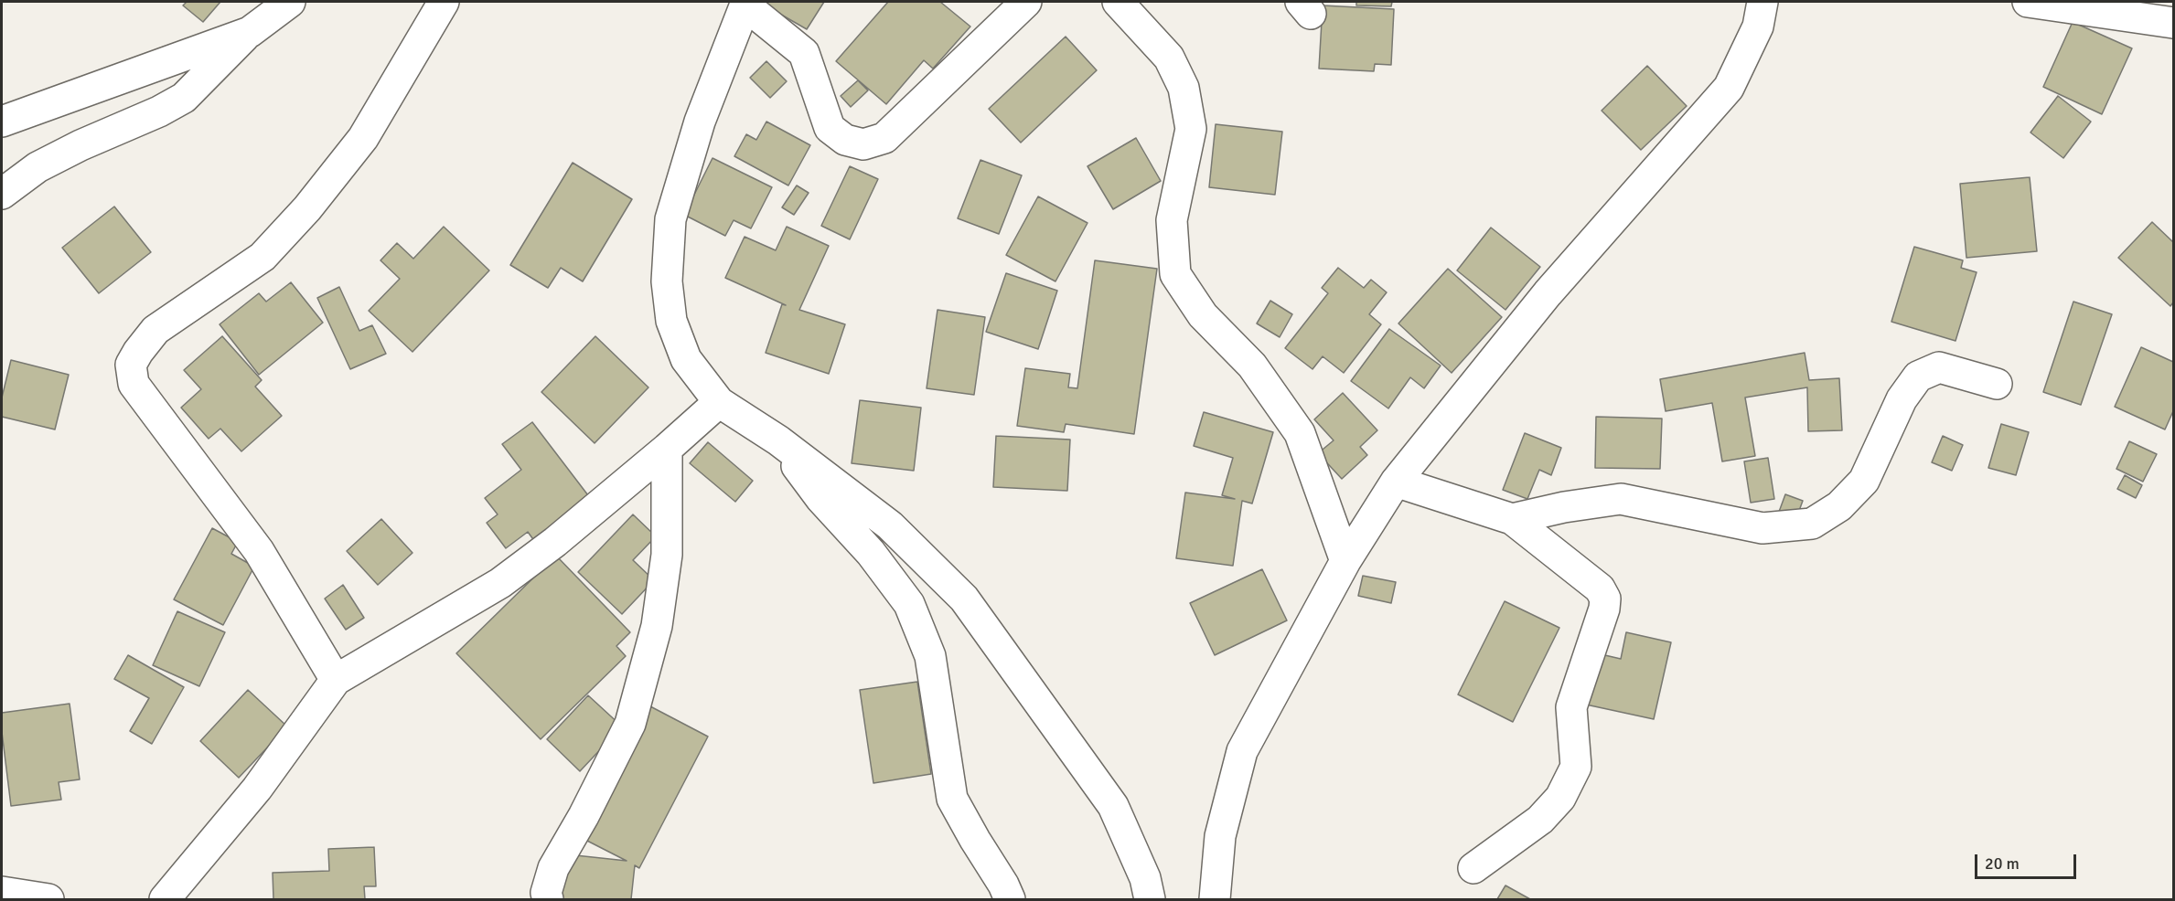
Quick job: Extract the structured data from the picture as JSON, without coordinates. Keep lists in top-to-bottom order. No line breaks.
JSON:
{"scale_bar":"20 m"}
